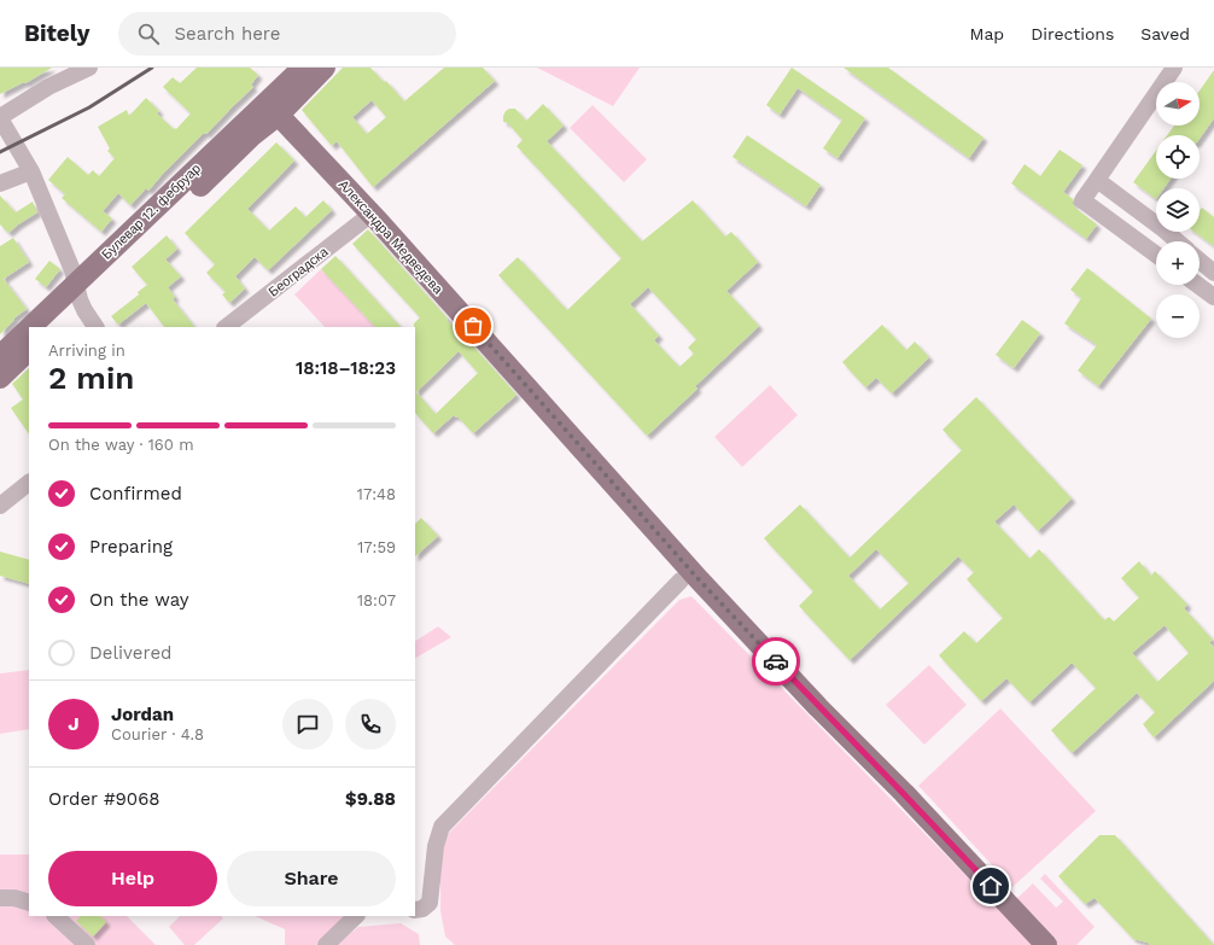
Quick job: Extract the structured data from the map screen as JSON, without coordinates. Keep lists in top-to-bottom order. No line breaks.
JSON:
{"streets":{"main road":["Булевар 12. фебруар","Александра Медведева"],"street":["Београдска"]},"crossings":[["Булевар 12. фебруар","Александра Медведева"],["Александра Медведева","Београдска"]],"north":"right","page":{"header":"Bitely","search":"Search here","nav":["Map","Directions","Saved"],"map_buttons":["+","−"],"heading":["2 min","Arriving in","18:18–18:23"],"panel":["Jordan","Courier · 4.8","Order #9068","$9.88"],"bar":"On the way · 160 m","list":[["Confirmed","17:48"],["Preparing","17:59"],["On the way","18:07"],"Delivered"],"round":"J","buttons":["Help","Share"]}}
